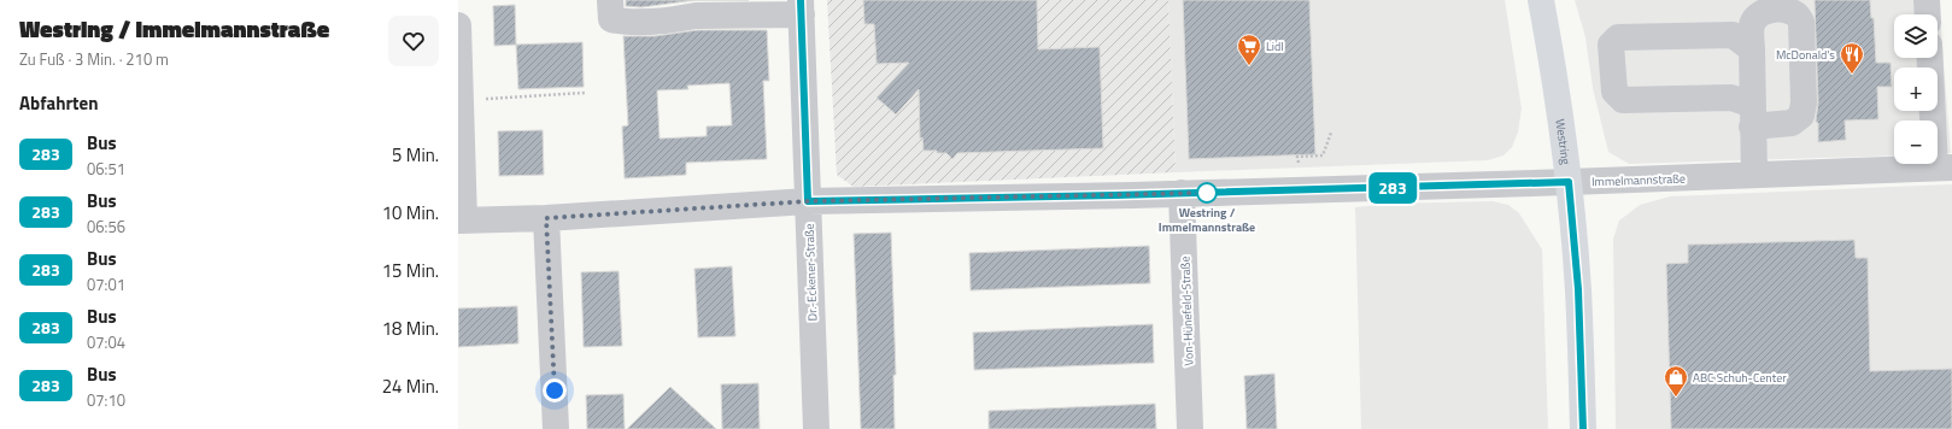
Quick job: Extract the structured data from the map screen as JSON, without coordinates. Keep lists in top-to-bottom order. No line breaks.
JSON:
{"streets":{"main road":["Westring"],"street":["Immelmannstraße","Dr.-Eckener-Straße","Von-Hünefeld-Straße"]},"crossings":[["Westring","Immelmannstraße"],["Immelmannstraße","Dr.-Eckener-Straße"],["Immelmannstraße","Von-Hünefeld-Straße"]],"places":{"supermarket":["Lidl"],"restaurant":["McDonald's"],"other":["Westring / Immelmannstraße"],"shop":["ABC Schuh-Center"]},"lines":["bus line 283"],"page":{"heading":[["Westring / Immelmannstraße","Zu Fuß · 3 Min. · 210 m"],"Abfahrten"],"on_map":"283","map_buttons":["+","−"],"list":[{"mark":"283","name":"Bus","note":"06:51","value":"5 Min."},{"mark":"283","name":"Bus","note":"06:56","value":"10 Min."},{"mark":"283","name":"Bus","note":"07:01","value":"15 Min."},{"mark":"283","name":"Bus","note":"07:04","value":"18 Min."},{"mark":"283","name":"Bus","note":"07:10","value":"24 Min."}]}}
